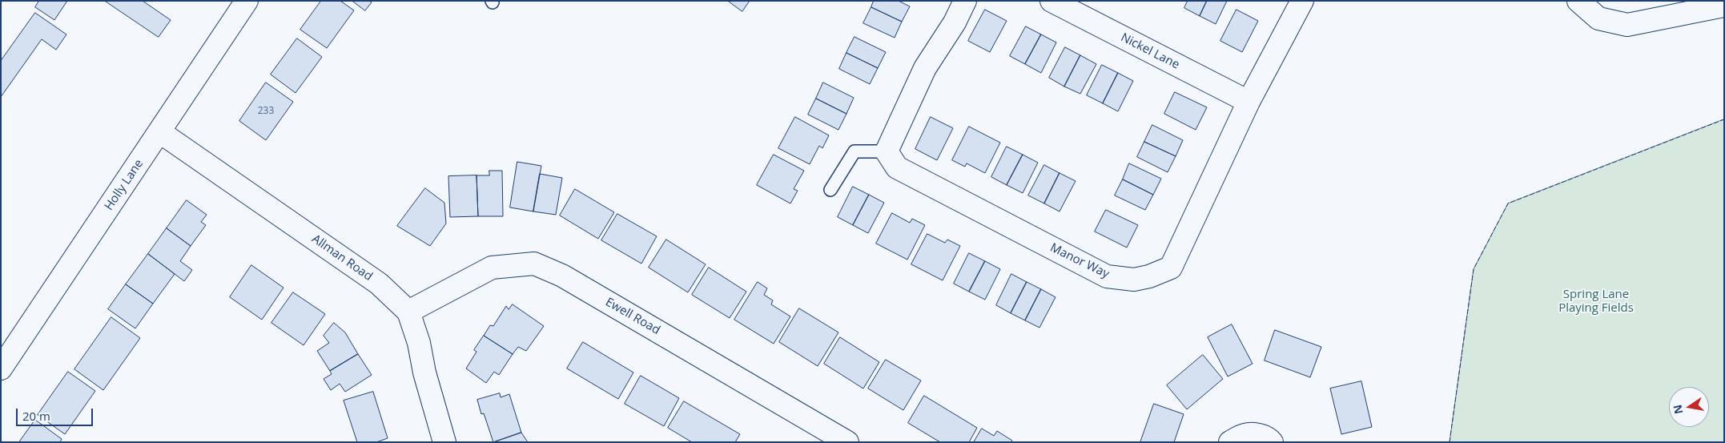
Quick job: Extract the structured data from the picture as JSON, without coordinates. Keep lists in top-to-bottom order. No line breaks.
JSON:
{"streets":{"street":["Nickel Lane","Holly Lane","Allman Road","Manor Way","Ewell Road"]},"crossings":[["Nickel Lane","Manor Way"],["Holly Lane","Allman Road"],["Allman Road","Ewell Road"]],"parks":["Spring Lane Playing Fields"],"house_numbers":["233"],"scale_bar":"20 m","north":"left"}
